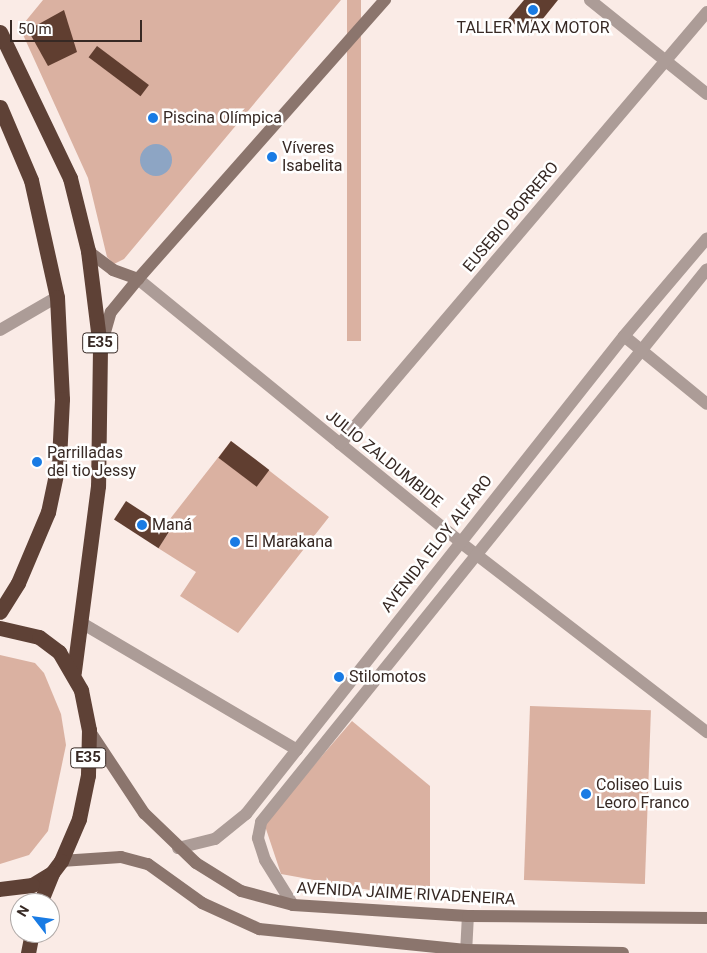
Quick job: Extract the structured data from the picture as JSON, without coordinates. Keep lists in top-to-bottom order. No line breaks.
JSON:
{"streets":{"highway":["E35"],"main road":["AVENIDA JAIME RIVADENEIRA"],"street":["EUSEBIO BORRERO","JULIO ZALDUMBIDE","AVENIDA ELOY ALFARO"]},"crossings":[["EUSEBIO BORRERO","JULIO ZALDUMBIDE"],["E35","AVENIDA JAIME RIVADENEIRA"],["JULIO ZALDUMBIDE","AVENIDA ELOY ALFARO"],["AVENIDA ELOY ALFARO","AVENIDA JAIME RIVADENEIRA"]],"places":["TALLER MAX MOTOR","Piscina Olímpica","Víveres Isabelita","Parrilladas del tio Jessy","Maná","El Marakana","Stilomotos","Coliseo Luis Leoro Franco"],"scale_bar":"50 m","north":"top left"}
